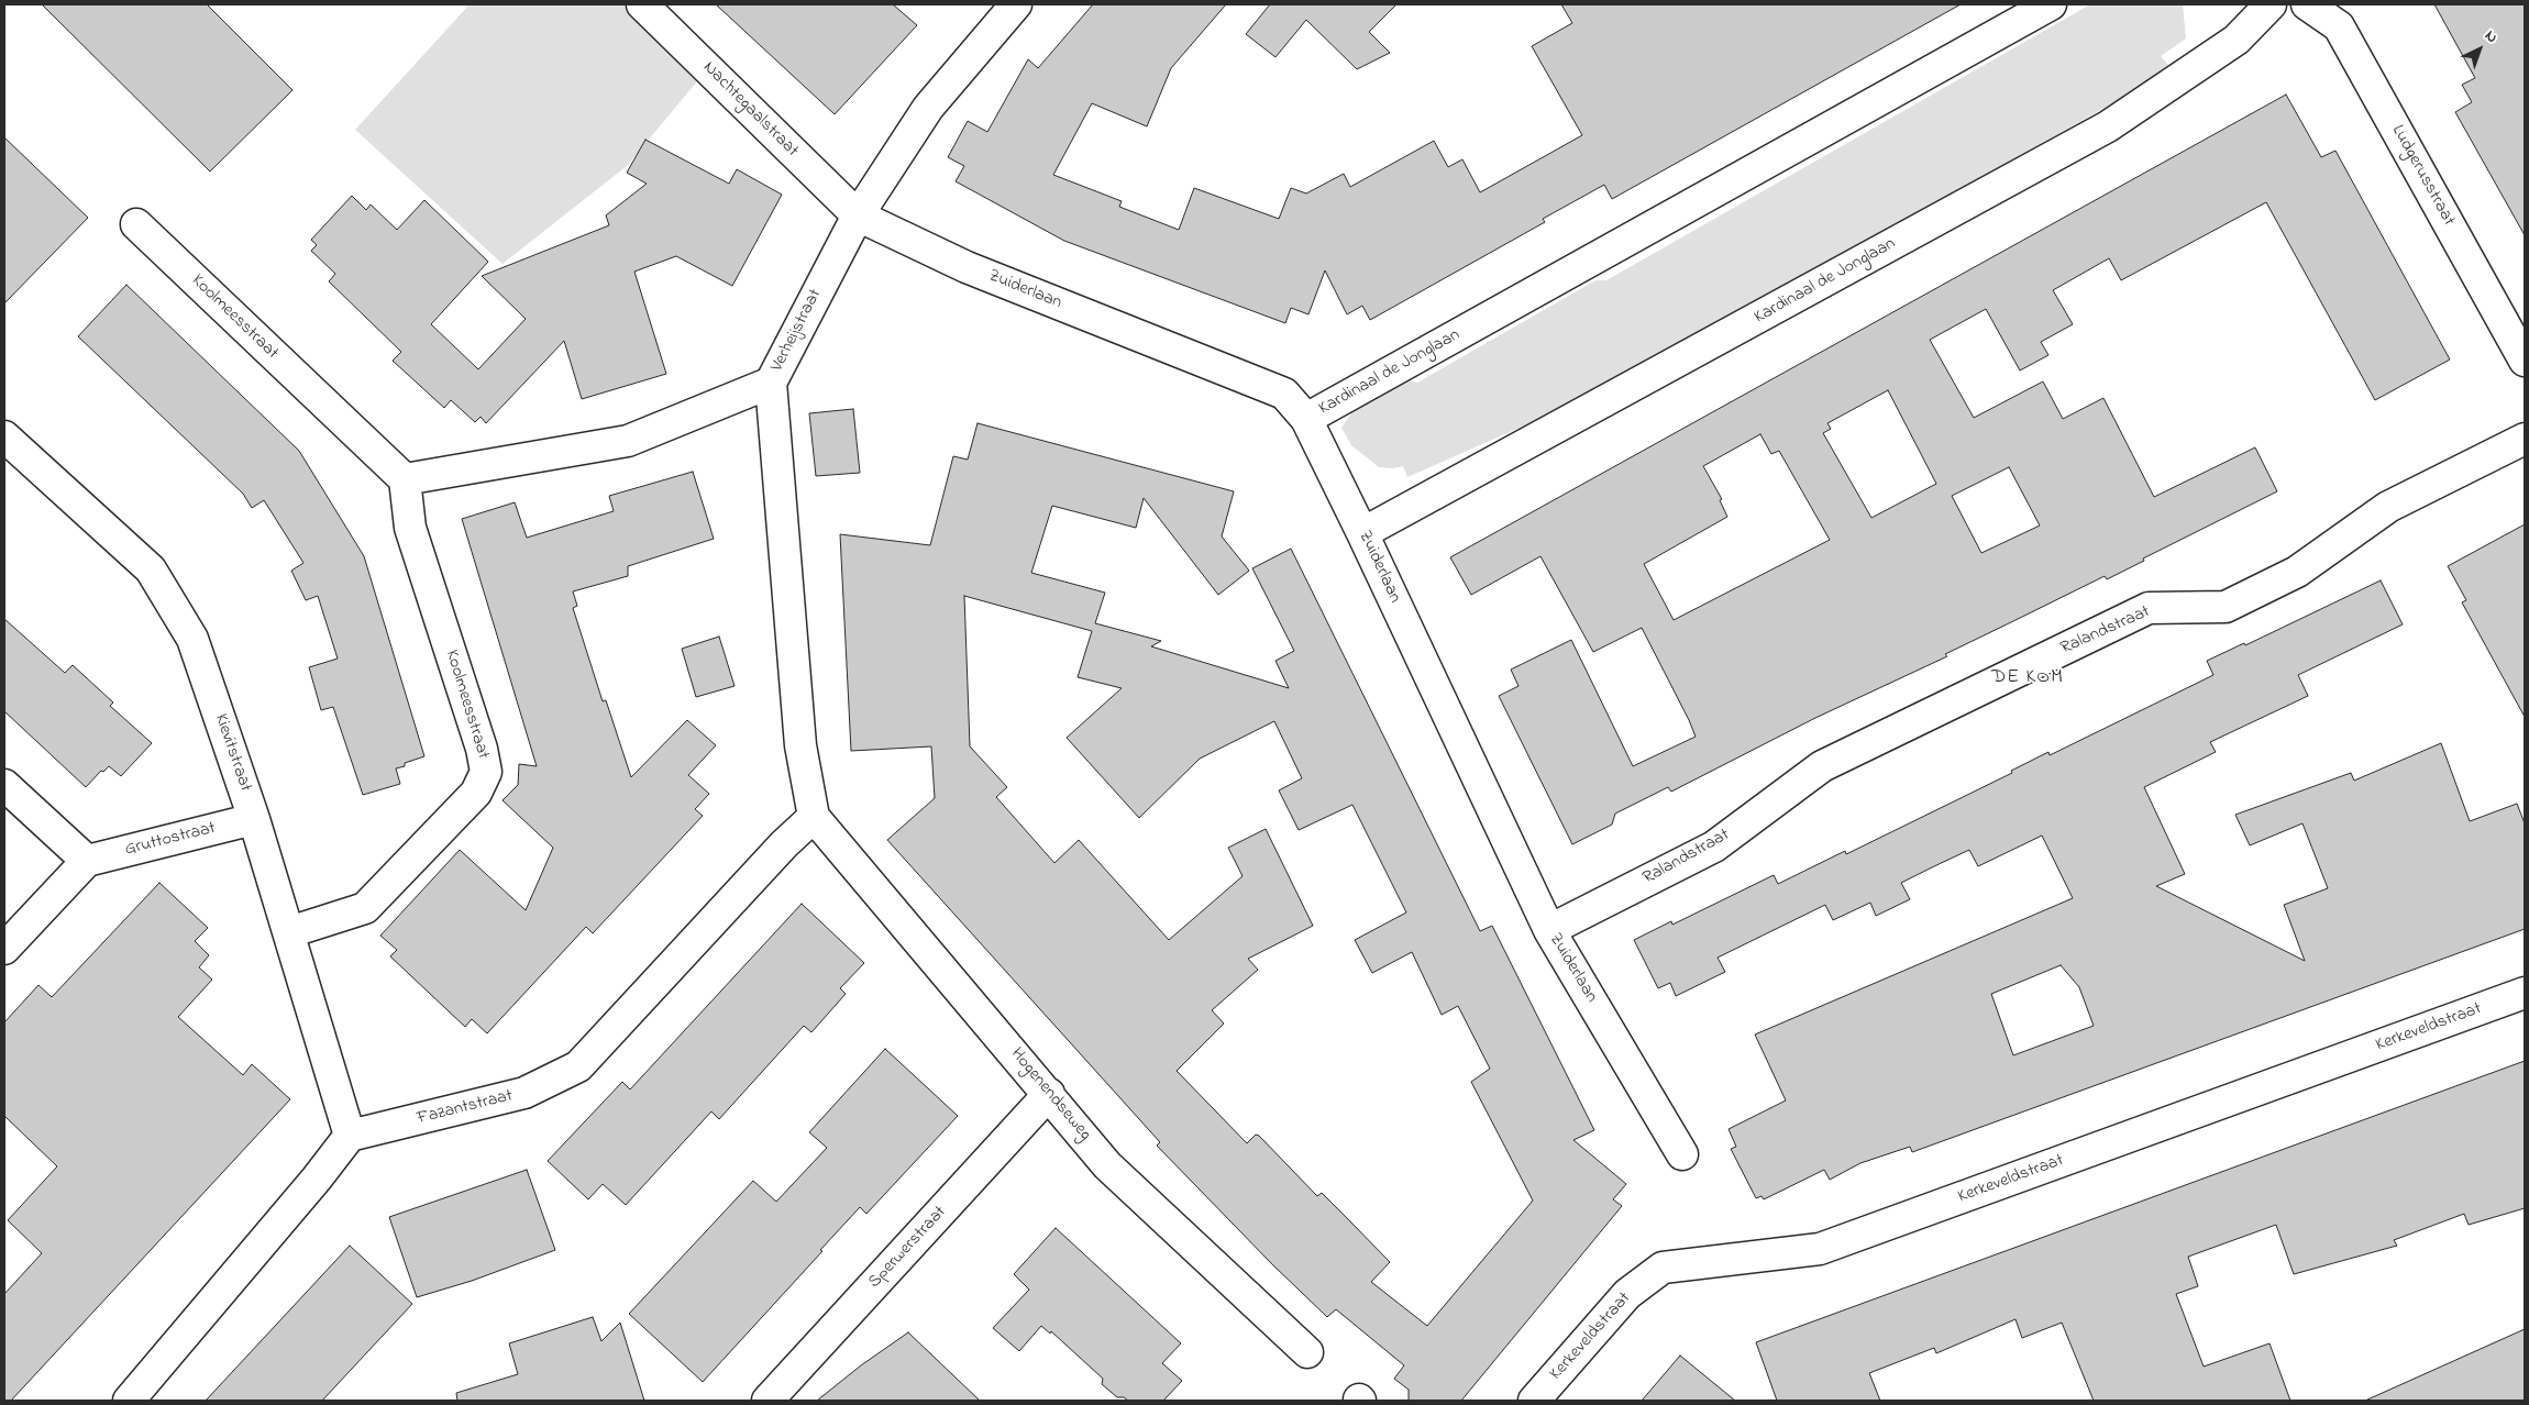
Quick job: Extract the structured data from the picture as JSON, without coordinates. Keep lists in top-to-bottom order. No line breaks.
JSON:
{"streets":{"street":["Nachtegaalstraat","Ludgerusstraat","Kardinaal de Jonglaan","Zuiderlaan","Koolmeesstraat","Verheijstraat","Ralandstraat","Kievitstraat","Gruttostraat","Kerkeveldstraat","Hogenendseweg","Fazantstraat","Sperwerstraat"]},"crossings":[["Nachtegaalstraat","Zuiderlaan"],["Nachtegaalstraat","Verheijstraat"],["Kardinaal de Jonglaan","Zuiderlaan"],["Zuiderlaan","Verheijstraat"],["Zuiderlaan","Ralandstraat"],["Koolmeesstraat","Kievitstraat"],["Verheijstraat","Hogenendseweg"],["Verheijstraat","Fazantstraat"],["Kievitstraat","Gruttostraat"],["Kievitstraat","Fazantstraat"],["Hogenendseweg","Fazantstraat"],["Hogenendseweg","Sperwerstraat"]],"districts":["DE KOM"],"north":"top right"}
